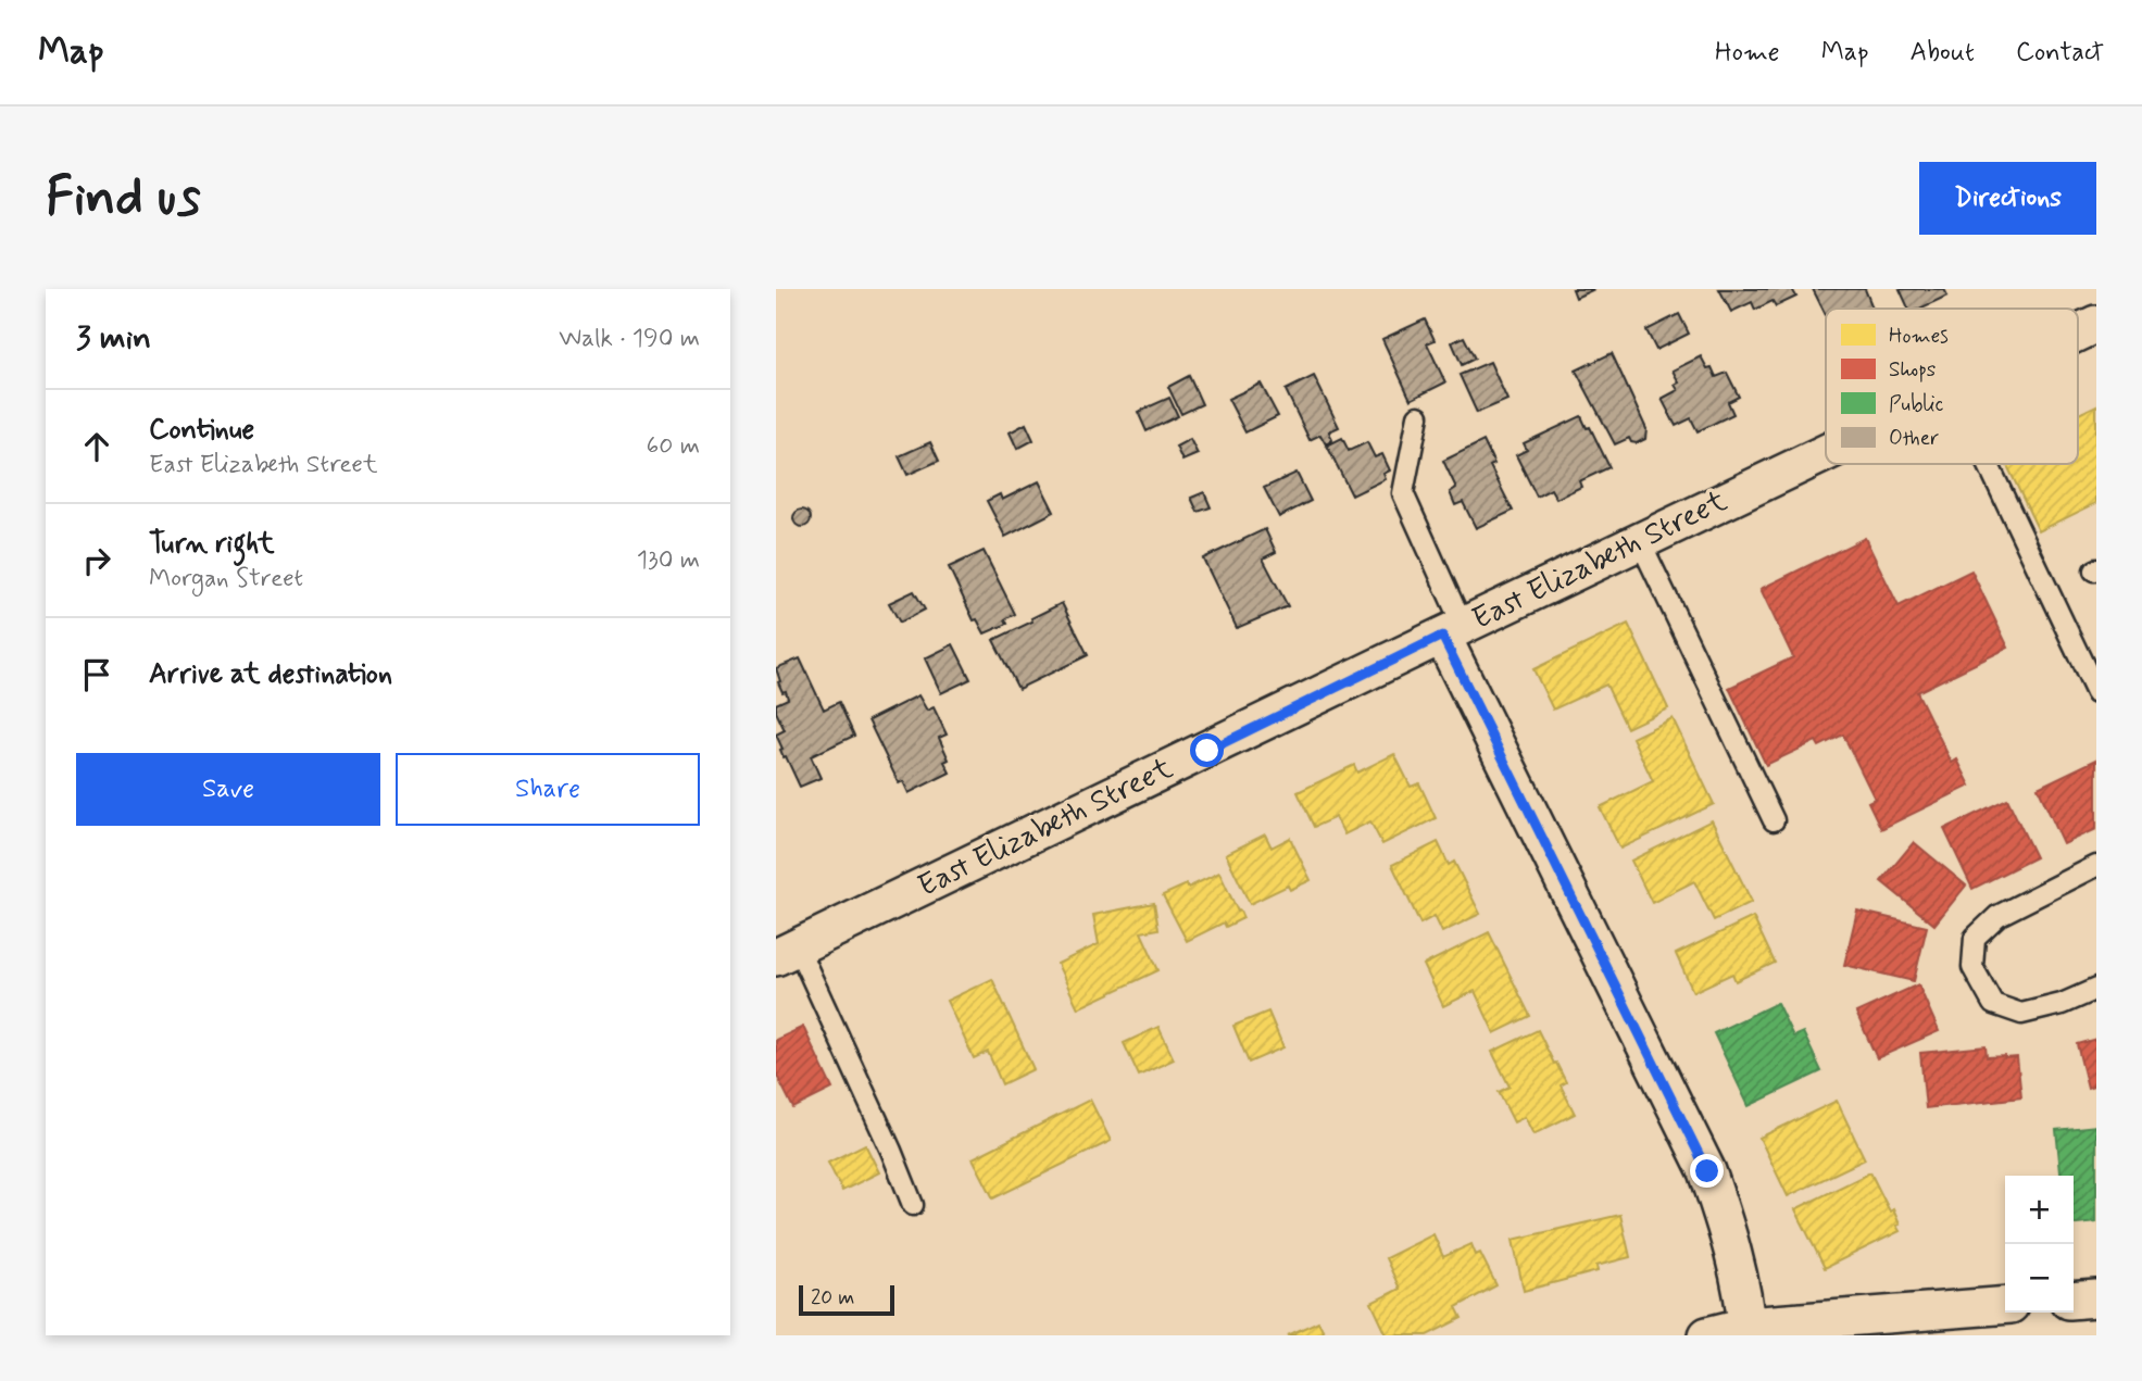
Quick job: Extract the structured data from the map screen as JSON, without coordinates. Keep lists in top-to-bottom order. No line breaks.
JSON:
{"streets":{"street":["East Elizabeth Street"]},"legend":["Homes","Shops","Public","Other"],"scale_bar":"20 m","page":{"header":"Map","nav":["Home","Map","About","Contact"],"buttons":["Directions",["Save","Share"]],"title":"Find us","heading":["3 min","Walk · 190 m"],"list":[["Continue","East Elizabeth Street","60 m"],["Turn right","Morgan Street","130 m"],"Arrive at destination"],"map_buttons":["+","−"],"scale":"20 m"}}
